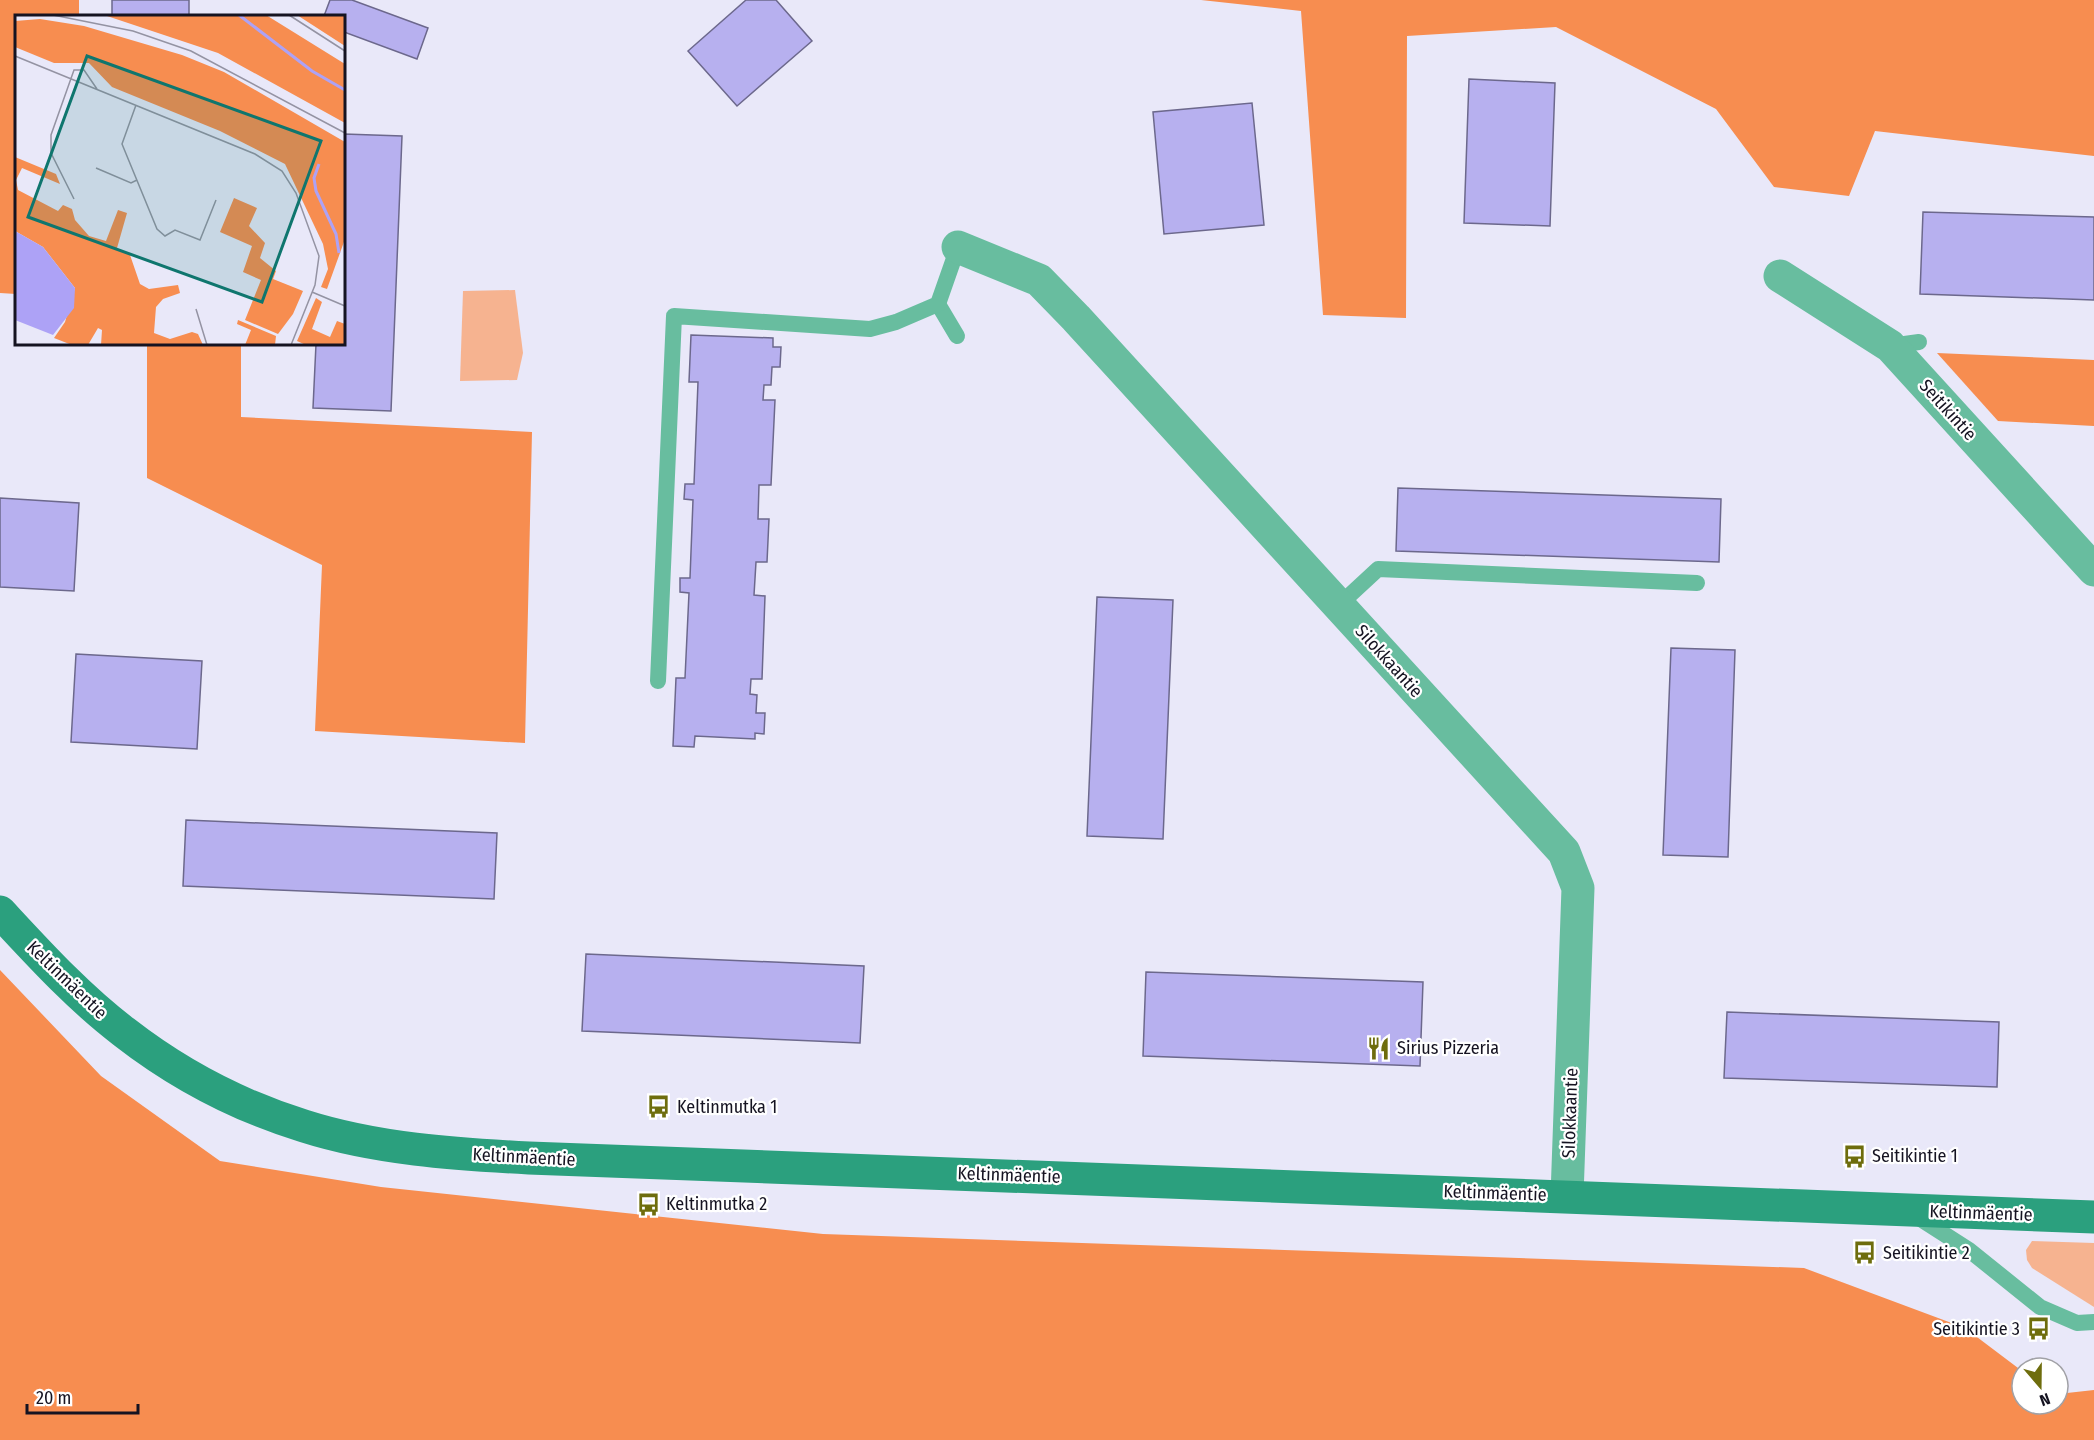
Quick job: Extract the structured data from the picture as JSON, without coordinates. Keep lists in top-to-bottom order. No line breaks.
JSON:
{"streets":{"main road":["Keltinmäentie"],"street":["Seitikintie","Silokkaantie"]},"crossings":[["Silokkaantie","Keltinmäentie"]],"places":{"restaurant":["Sirius Pizzeria"],"bus stop":["Keltinmutka 1","Seitikintie 1","Keltinmutka 2","Seitikintie 2","Seitikintie 3"]},"scale_bar":"20 m","north":"bottom"}
